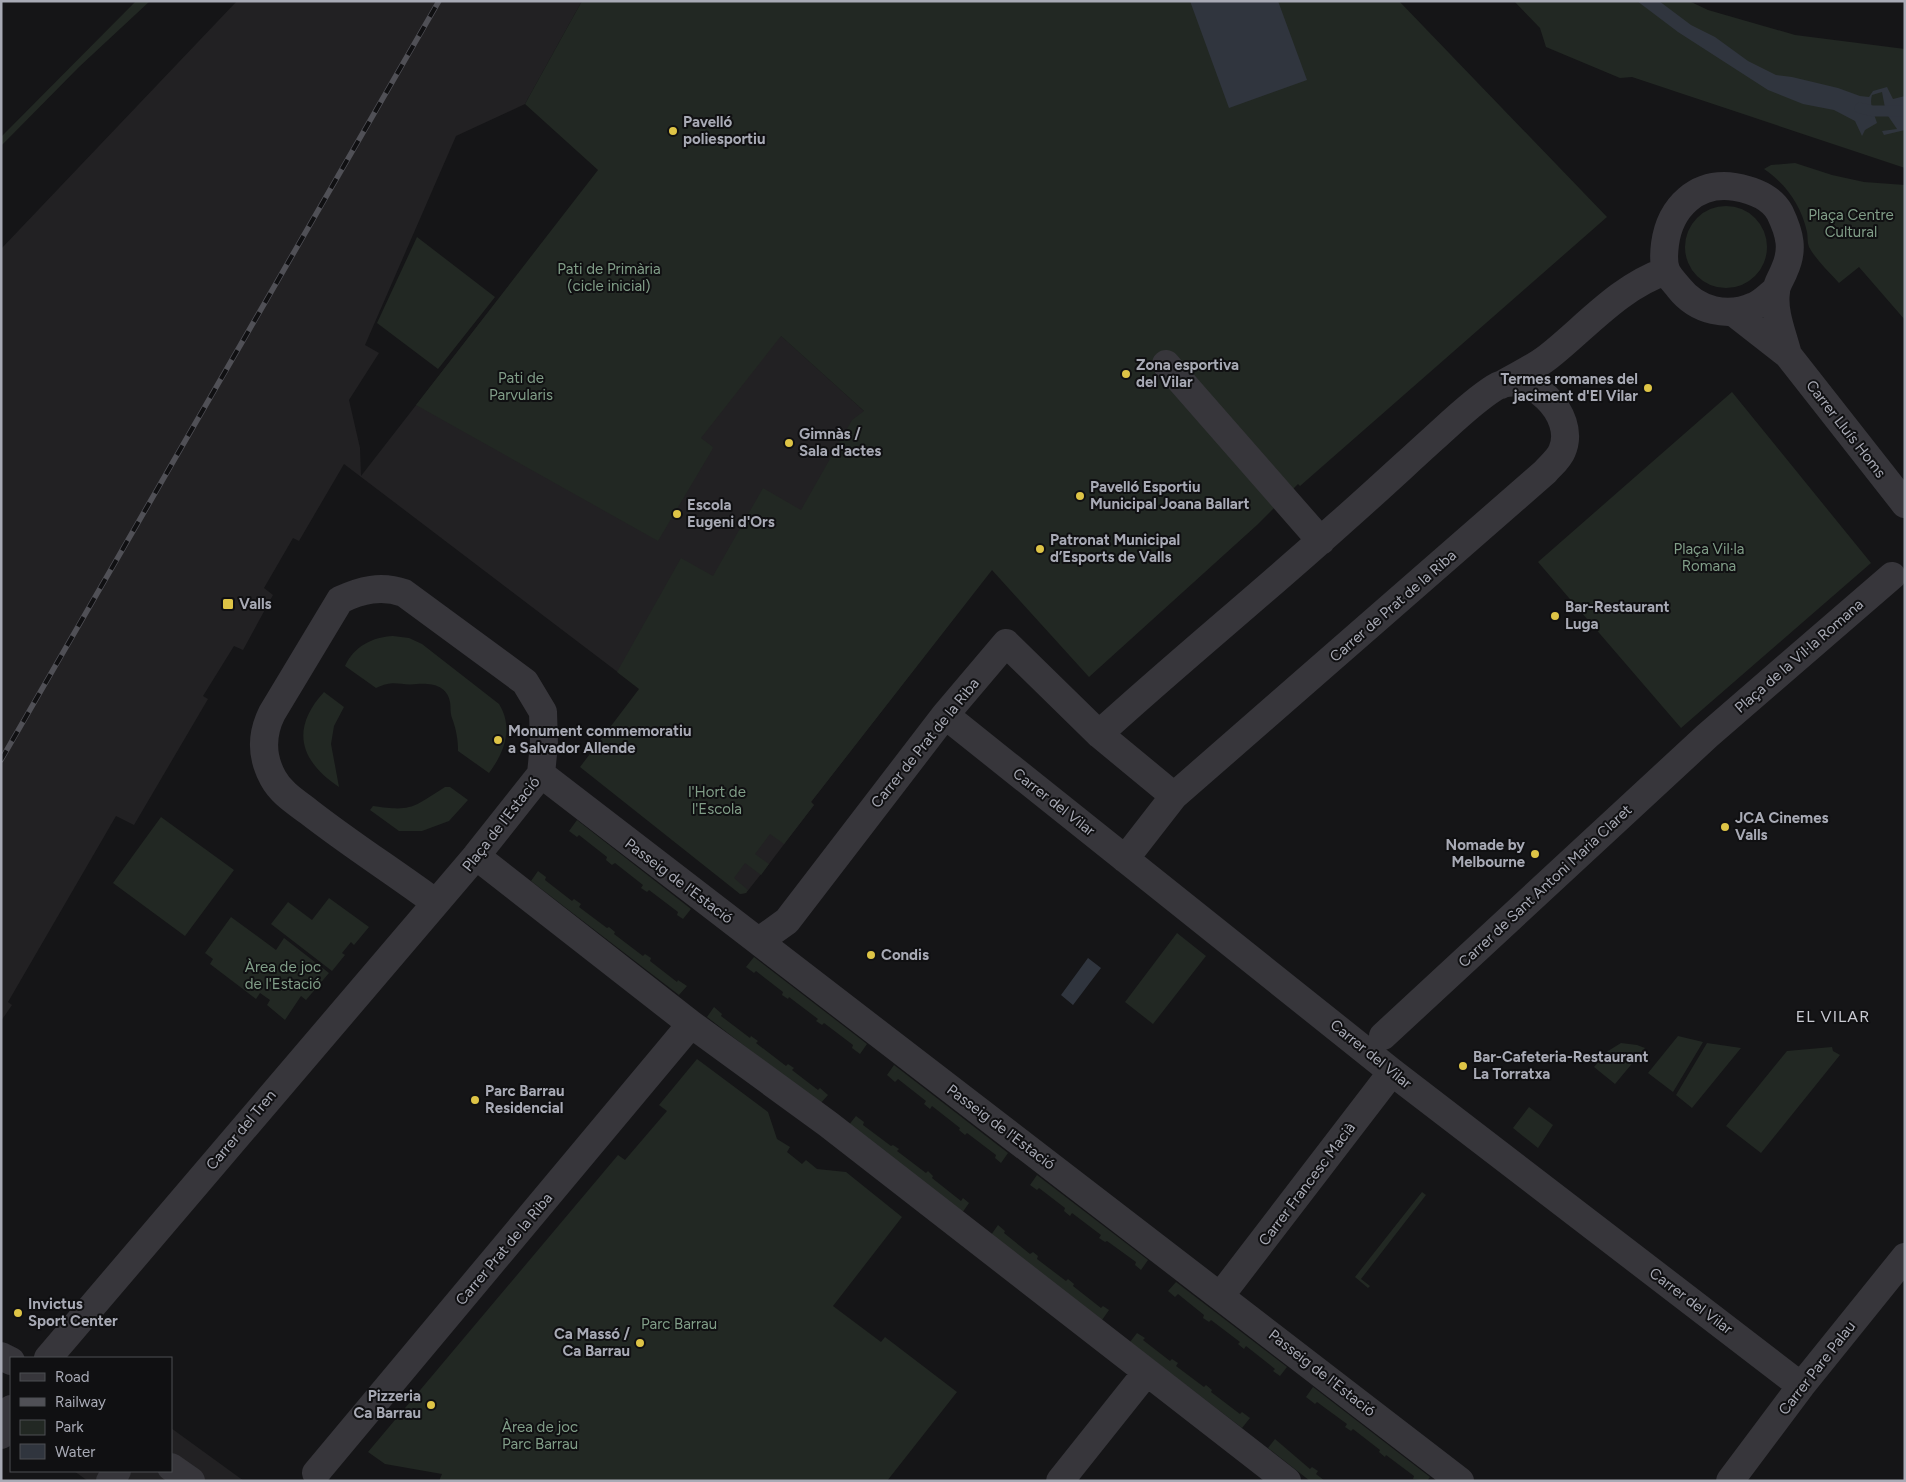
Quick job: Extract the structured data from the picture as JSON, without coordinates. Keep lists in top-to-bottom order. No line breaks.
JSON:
{"streets":{"street":["Carrer Lluís Homs","Carrer de Prat de la Riba","Plaça de la Vil·la Romana","Carrer del Vilar","Plaça de l'Estació","Passeig de l'Estació","Carrer de Sant Antoni Maria Claret","Carrer del Tren","Carrer Francesc Macià","Carrer Prat de la Riba","Carrer Pare Palau"]},"crossings":[["Carrer de Prat de la Riba","Carrer del Vilar"],["Carrer de Prat de la Riba","Passeig de l'Estació"],["Plaça de la Vil·la Romana","Carrer de Sant Antoni Maria Claret"],["Carrer del Vilar","Carrer Francesc Macià"],["Carrer del Vilar","Carrer Pare Palau"],["Plaça de l'Estació","Passeig de l'Estació"],["Plaça de l'Estació","Carrer del Tren"],["Passeig de l'Estació","Carrer Francesc Macià"]],"districts":["EL VILAR"],"parks":["Plaça Centre Cultural","Pati de Primària (cicle inicial)","Pati de Parvularis","Plaça Vil·la Romana","l'Hort de l'Escola","Àrea de joc de l'Estació","Parc Barrau","Àrea de joc Parc Barrau"],"places":{"other":["Pavelló poliesportiu","Zona esportiva del Vilar","Termes romanes del jaciment d'El Vilar","Gimnàs / Sala d'actes","Pavelló Esportiu Municipal Joana Ballart","Escola Eugeni d'Ors","Patronat Municipal d’Esports de Valls","Bar-Restaurant Luga","Monument commemoratiu a Salvador Allende","JCA Cinemes Valls","Nomade by Melbourne","Condis","Bar-Cafeteria-Restaurant La Torratxa","Parc Barrau Residencial","Invictus Sport Center","Ca Massó / Ca Barrau","Pizzeria Ca Barrau"],"transit":["Valls"]},"legend":["Road","Railway","Park","Water"]}
